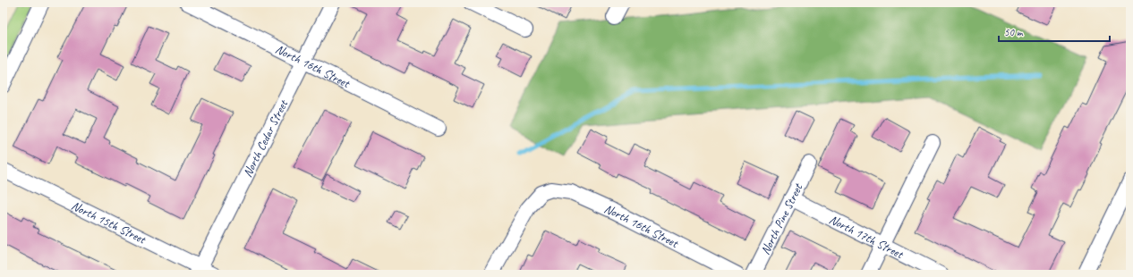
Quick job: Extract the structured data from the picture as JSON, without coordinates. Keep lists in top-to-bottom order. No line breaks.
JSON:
{"streets":{"street":["North 16th Street","North Cedar Street","North Pine Street","North 15th Street","North 17th Street"]},"crossings":[["North 16th Street","North Cedar Street"],["North Cedar Street","North 15th Street"],["North Pine Street","North 17th Street"]],"scale_bar":"50 m"}
